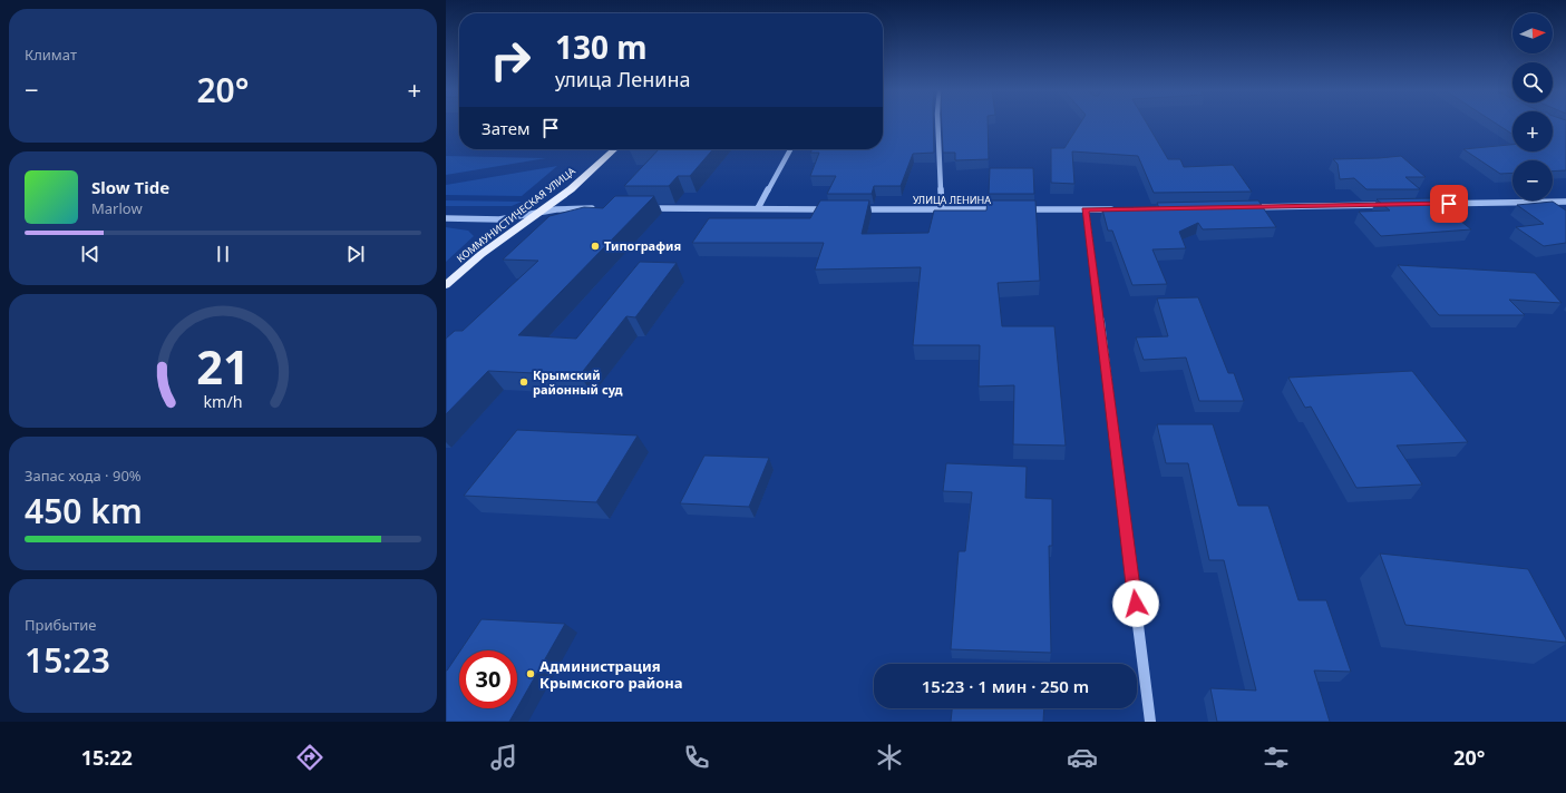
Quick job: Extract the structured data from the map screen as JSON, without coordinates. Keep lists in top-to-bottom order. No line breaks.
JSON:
{"streets":{"main road":["КОММУНИСТИЧЕСКАЯ УЛИЦА"],"street":["УЛИЦА ЛЕНИНА"]},"places":["Типография","Крымский районный суд","Администрация Крымского района"],"north":"right","page":{"tile":["Климат",["Запас хода · 90%","450 km"],["Прибытие","15:23"]],"map_buttons":["+","−"],"turn":["130 m","улица Ленина"],"heat":["−","20°","+"],"then":"Затем","song":["Slow Tide","Marlow"],"limit":"30","trip":"15:23 · 1 мин · 250 m","tabs":["15:22","20°"],"gauge":["21","km/h"]}}
